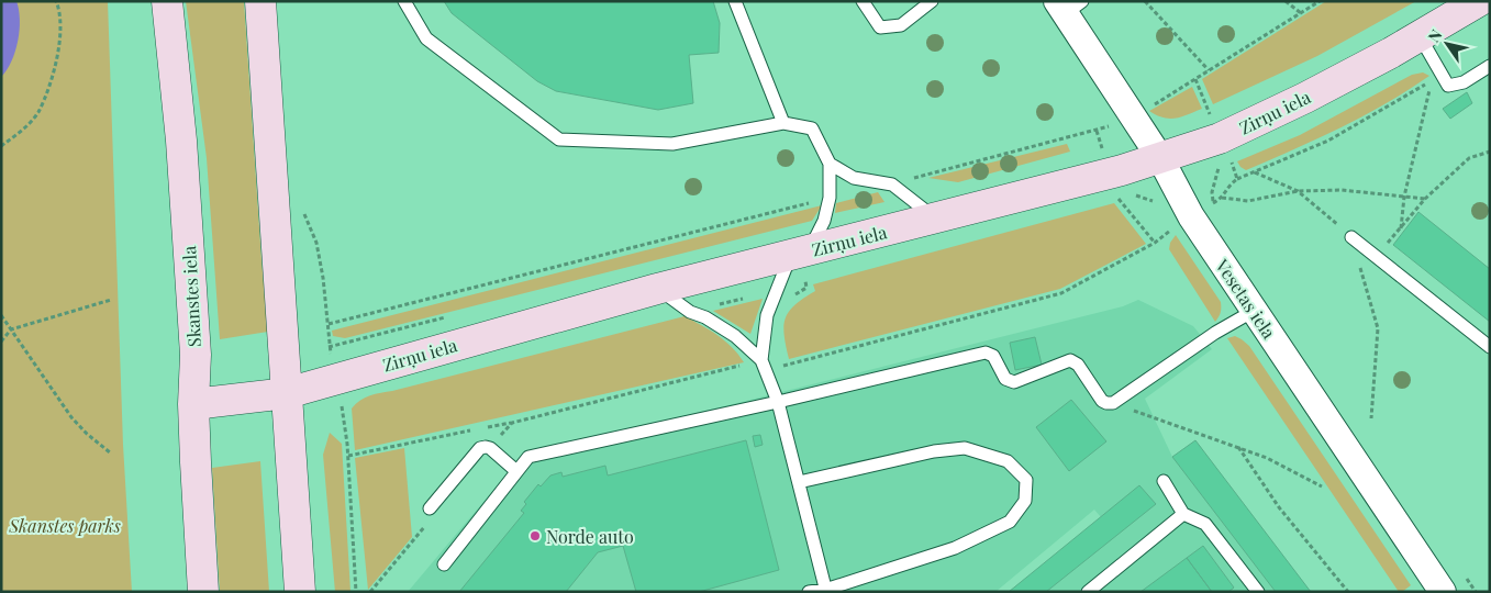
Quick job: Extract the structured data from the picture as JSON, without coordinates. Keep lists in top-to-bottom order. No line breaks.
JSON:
{"streets":{"main road":["Zirņu iela","Skanstes iela"],"street":["Vesetas iela"]},"crossings":[["Zirņu iela","Skanstes iela"],["Zirņu iela","Vesetas iela"]],"parks":["Skanstes parks"],"places":["Norde auto"],"north":"top left"}
